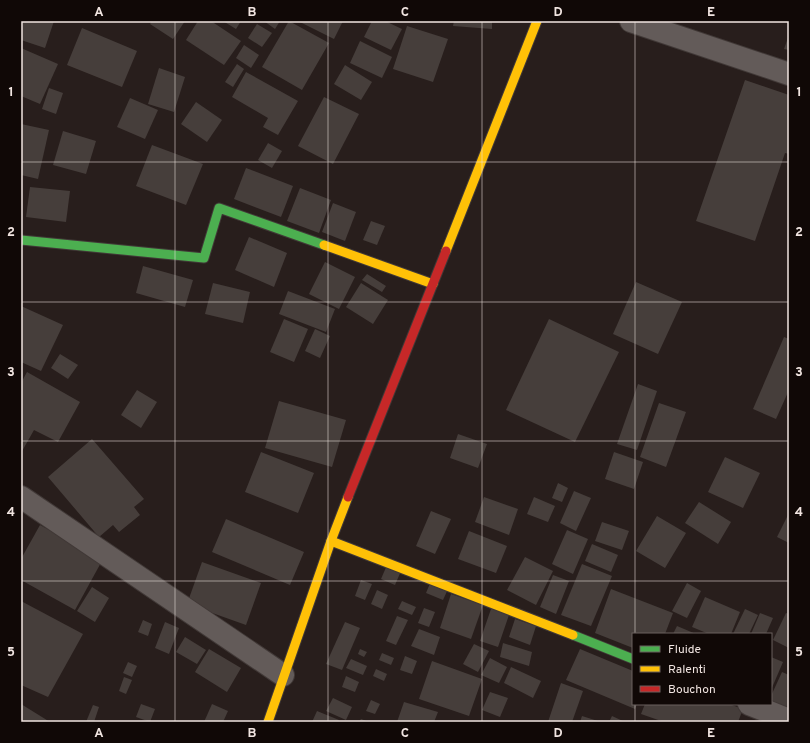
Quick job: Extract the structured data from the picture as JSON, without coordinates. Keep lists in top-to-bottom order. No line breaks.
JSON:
{"legend":["Fluide","Ralenti","Bouchon"],"grid":{"columns":["A","B","C","D","E"],"rows":["1","2","3","4","5"]}}
